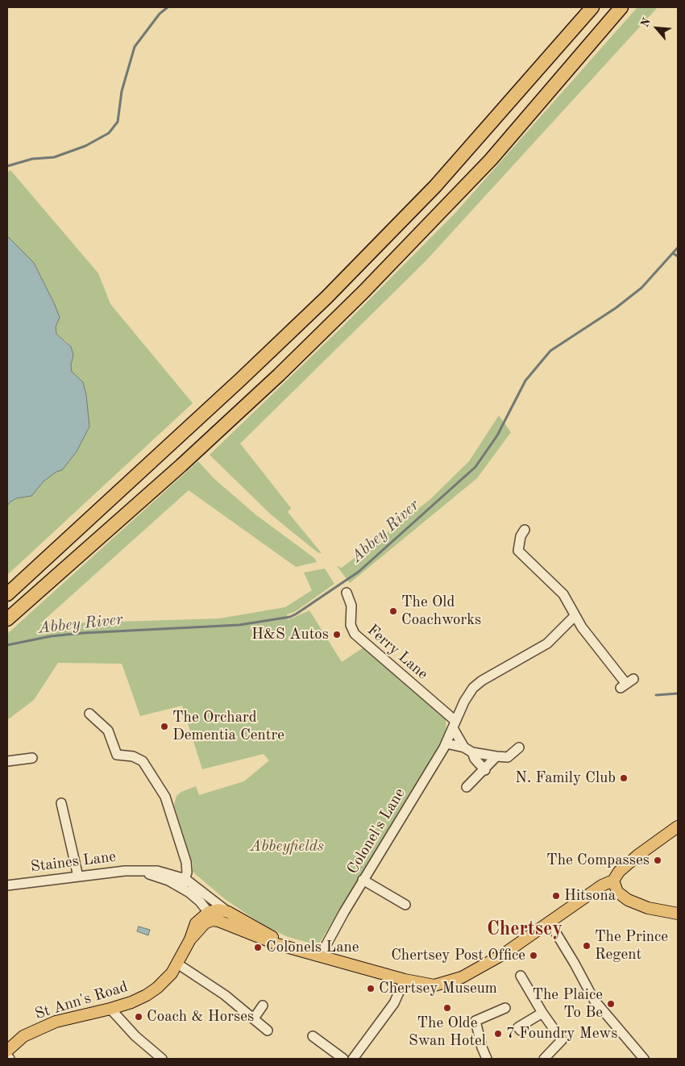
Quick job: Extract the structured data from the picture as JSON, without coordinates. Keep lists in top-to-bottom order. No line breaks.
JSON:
{"streets":{"main road":["Staines Lane","St Ann's Road"],"street":["Ferry Lane","Colonel's Lane"]},"crossings":[["Ferry Lane","Colonel's Lane"],["Staines Lane","St Ann's Road"]],"districts":["Chertsey"],"water":["Abbey River"],"parks":["Abbeyfields"],"places":["The Old Coachworks","H&S Autos","The Orchard Dementia Centre","N. Family Club","The Compasses","Hitsona","The Prince Regent","Colonels Lane","Chertsey Post Office","Chertsey Museum","The Plaice To Be","The Olde Swan Hotel","Coach & Horses","7 Foundry Mews"],"north":"top left"}
